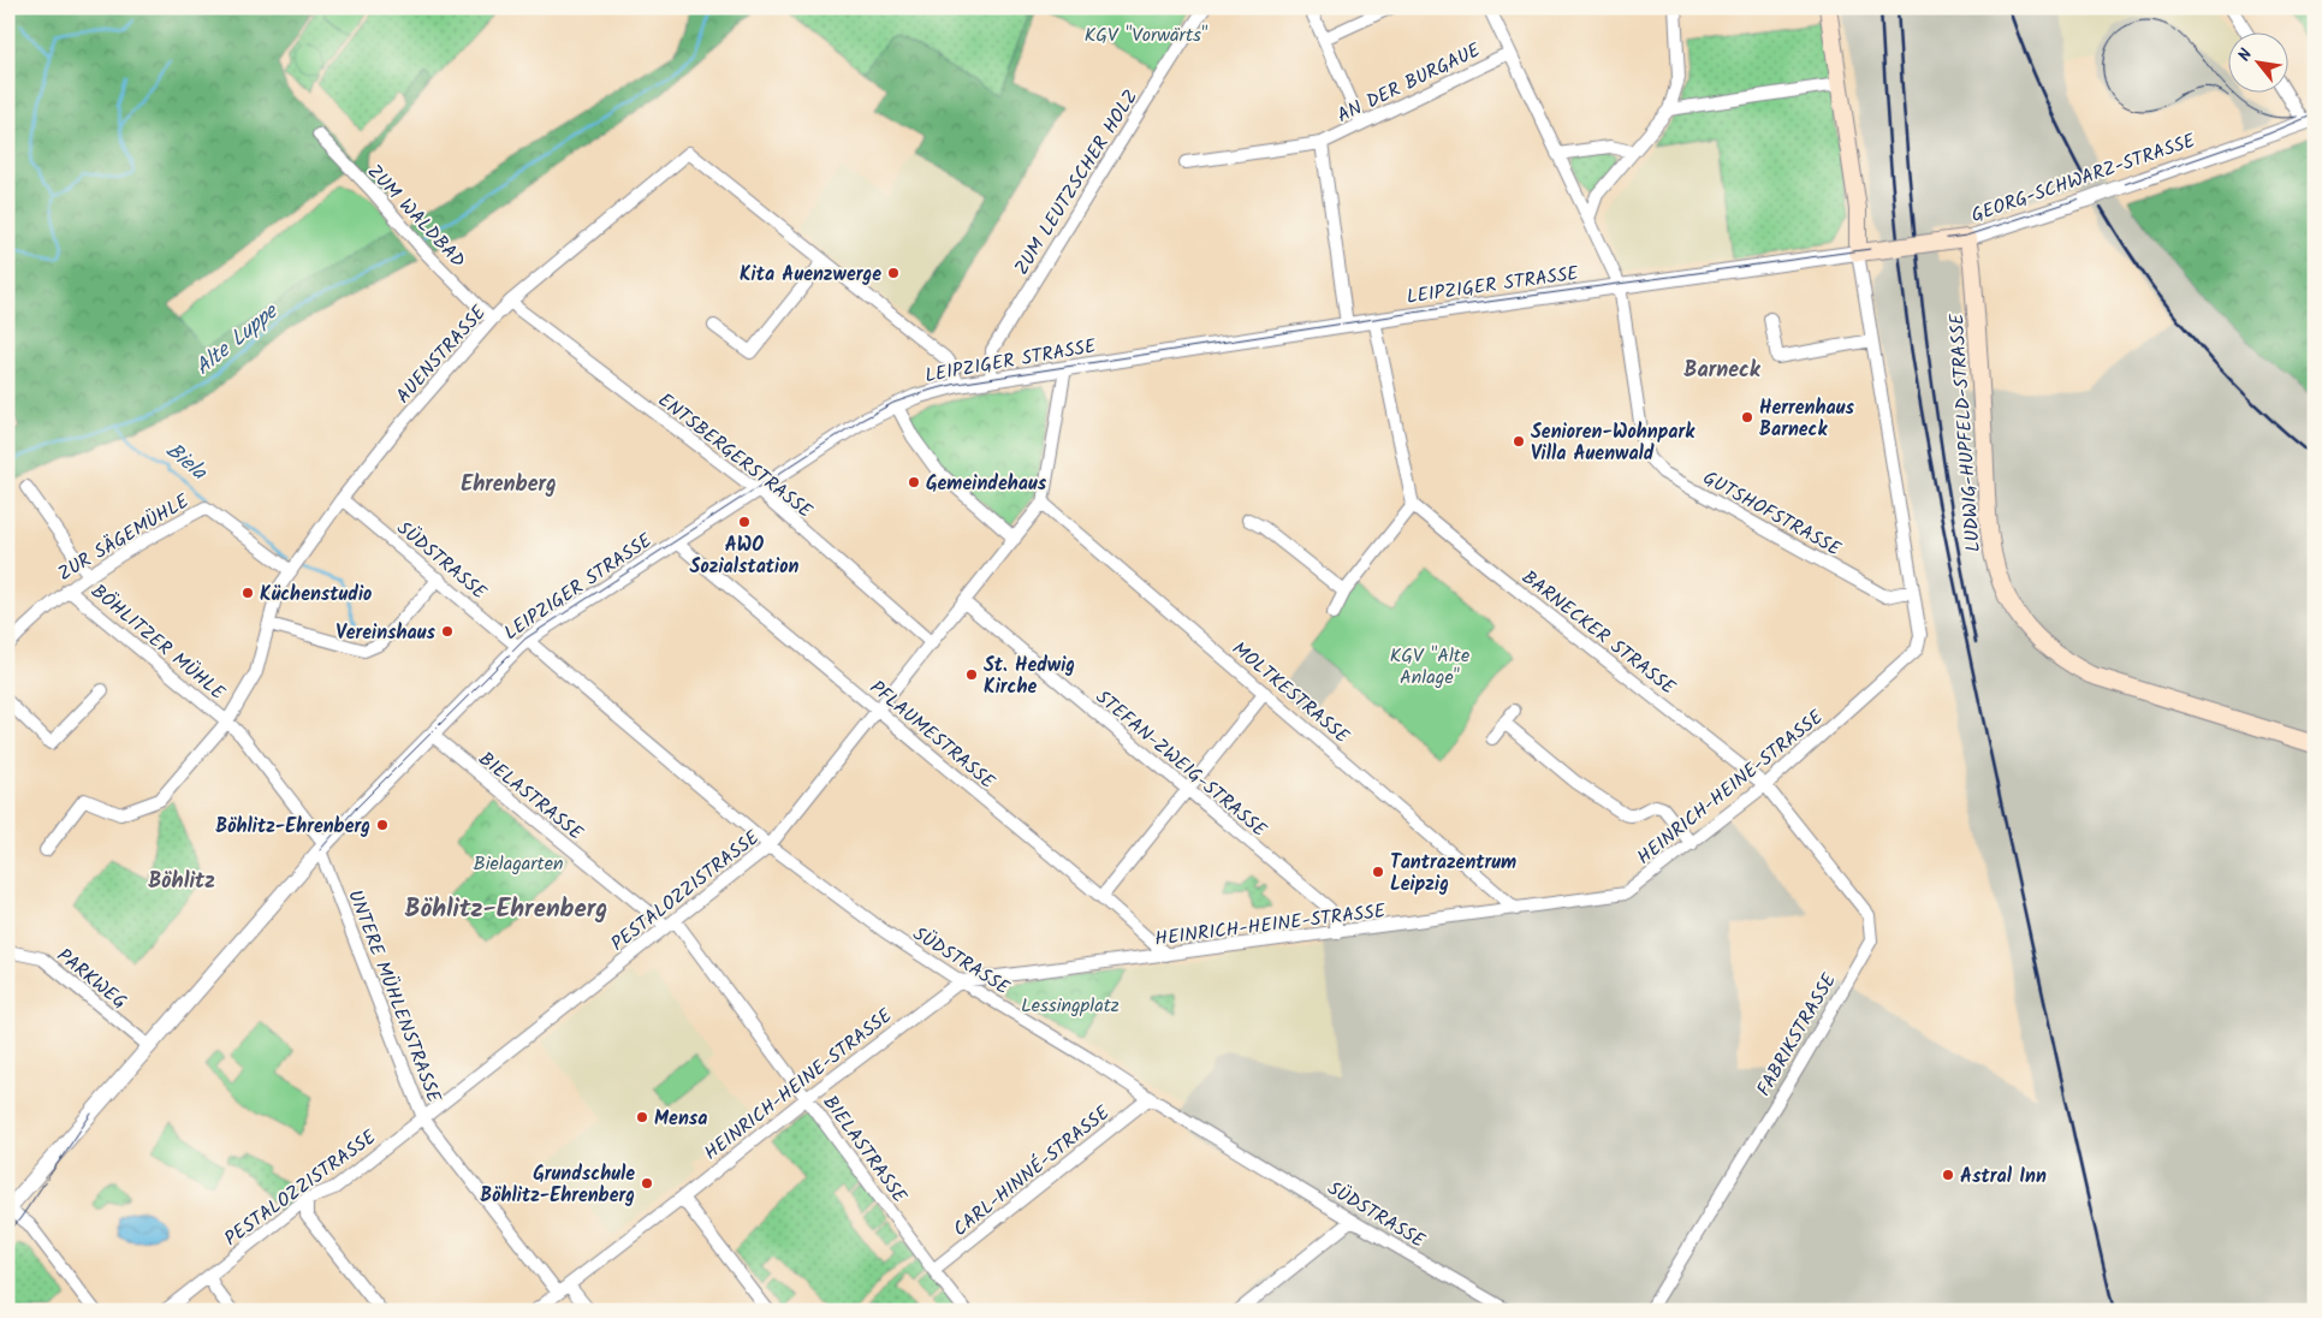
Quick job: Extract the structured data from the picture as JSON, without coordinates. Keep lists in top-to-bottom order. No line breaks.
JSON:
{"streets":{"main road":["GEORG-SCHWARZ-STRASSE","LUDWIG-HUPFELD-STRASSE"],"street":["AN DER BURGAUE","ZUM LEUTZSCHER HOLZ","ZUM WALDBAD","LEIPZIGER STRASSE","AUENSTRASSE","ENTSBERGERSTRASSE","GUTSHOFSTRASSE","ZUR SÄGEMÜHLE","SÜDSTRASSE","BARNECKER STRASSE","BÖHLITZER MÜHLE","MOLTKESTRASSE","PFLAUMESTRASSE","STEFAN-ZWEIG-STRASSE","HEINRICH-HEINE-STRASSE","BIELASTRASSE","PESTALOZZISTRASSE","PARKWEG","UNTERE MÜHLENSTRASSE","FABRIKSTRASSE","CARL-HINNÉ-STRASSE"]},"crossings":[["AN DER BURGAUE","LEIPZIGER STRASSE"],["AN DER BURGAUE","GUTSHOFSTRASSE"],["GEORG-SCHWARZ-STRASSE","LEIPZIGER STRASSE"],["GEORG-SCHWARZ-STRASSE","LUDWIG-HUPFELD-STRASSE"],["GEORG-SCHWARZ-STRASSE","HEINRICH-HEINE-STRASSE"],["ZUM LEUTZSCHER HOLZ","LEIPZIGER STRASSE"],["ZUM WALDBAD","AUENSTRASSE"],["LEIPZIGER STRASSE","AUENSTRASSE"],["LEIPZIGER STRASSE","ENTSBERGERSTRASSE"],["LEIPZIGER STRASSE","GUTSHOFSTRASSE"],["LEIPZIGER STRASSE","SÜDSTRASSE"],["LEIPZIGER STRASSE","PFLAUMESTRASSE"],["LEIPZIGER STRASSE","HEINRICH-HEINE-STRASSE"],["LEIPZIGER STRASSE","BIELASTRASSE"],["LEIPZIGER STRASSE","PESTALOZZISTRASSE"],["LEIPZIGER STRASSE","PARKWEG"],["LEIPZIGER STRASSE","UNTERE MÜHLENSTRASSE"],["AUENSTRASSE","ENTSBERGERSTRASSE"],["AUENSTRASSE","ZUR SÄGEMÜHLE"],["AUENSTRASSE","SÜDSTRASSE"],["AUENSTRASSE","BÖHLITZER MÜHLE"],["AUENSTRASSE","UNTERE MÜHLENSTRASSE"],["ENTSBERGERSTRASSE","PESTALOZZISTRASSE"],["GUTSHOFSTRASSE","HEINRICH-HEINE-STRASSE"],["ZUR SÄGEMÜHLE","BÖHLITZER MÜHLE"],["SÜDSTRASSE","HEINRICH-HEINE-STRASSE"],["SÜDSTRASSE","PESTALOZZISTRASSE"],["SÜDSTRASSE","CARL-HINNÉ-STRASSE"],["BARNECKER STRASSE","HEINRICH-HEINE-STRASSE"],["BARNECKER STRASSE","FABRIKSTRASSE"],["BÖHLITZER MÜHLE","UNTERE MÜHLENSTRASSE"],["MOLTKESTRASSE","HEINRICH-HEINE-STRASSE"],["MOLTKESTRASSE","PESTALOZZISTRASSE"],["PFLAUMESTRASSE","HEINRICH-HEINE-STRASSE"],["PFLAUMESTRASSE","PESTALOZZISTRASSE"],["STEFAN-ZWEIG-STRASSE","HEINRICH-HEINE-STRASSE"],["STEFAN-ZWEIG-STRASSE","PESTALOZZISTRASSE"],["HEINRICH-HEINE-STRASSE","BIELASTRASSE"],["HEINRICH-HEINE-STRASSE","UNTERE MÜHLENSTRASSE"],["HEINRICH-HEINE-STRASSE","FABRIKSTRASSE"],["BIELASTRASSE","PESTALOZZISTRASSE"],["BIELASTRASSE","CARL-HINNÉ-STRASSE"],["PESTALOZZISTRASSE","UNTERE MÜHLENSTRASSE"]],"districts":["Barneck","Ehrenberg","Böhlitz","Böhlitz-Ehrenberg"],"water":["Alte Luppe","Biela"],"parks":["KGV \"Vorwärts\"","KGV \"Alte Anlage\"","Bielagarten","Lessingplatz"],"places":["Kita Auenzwerge","Herrenhaus Barneck","Senioren-Wohnpark Villa Auenwald","Gemeindehaus","AWO Sozialstation","Küchenstudio","Vereinshaus","St. Hedwig Kirche","Böhlitz-Ehrenberg","Tantrazentrum Leipzig","Mensa","Astral Inn","Grundschule Böhlitz-Ehrenberg"],"north":"top left"}
